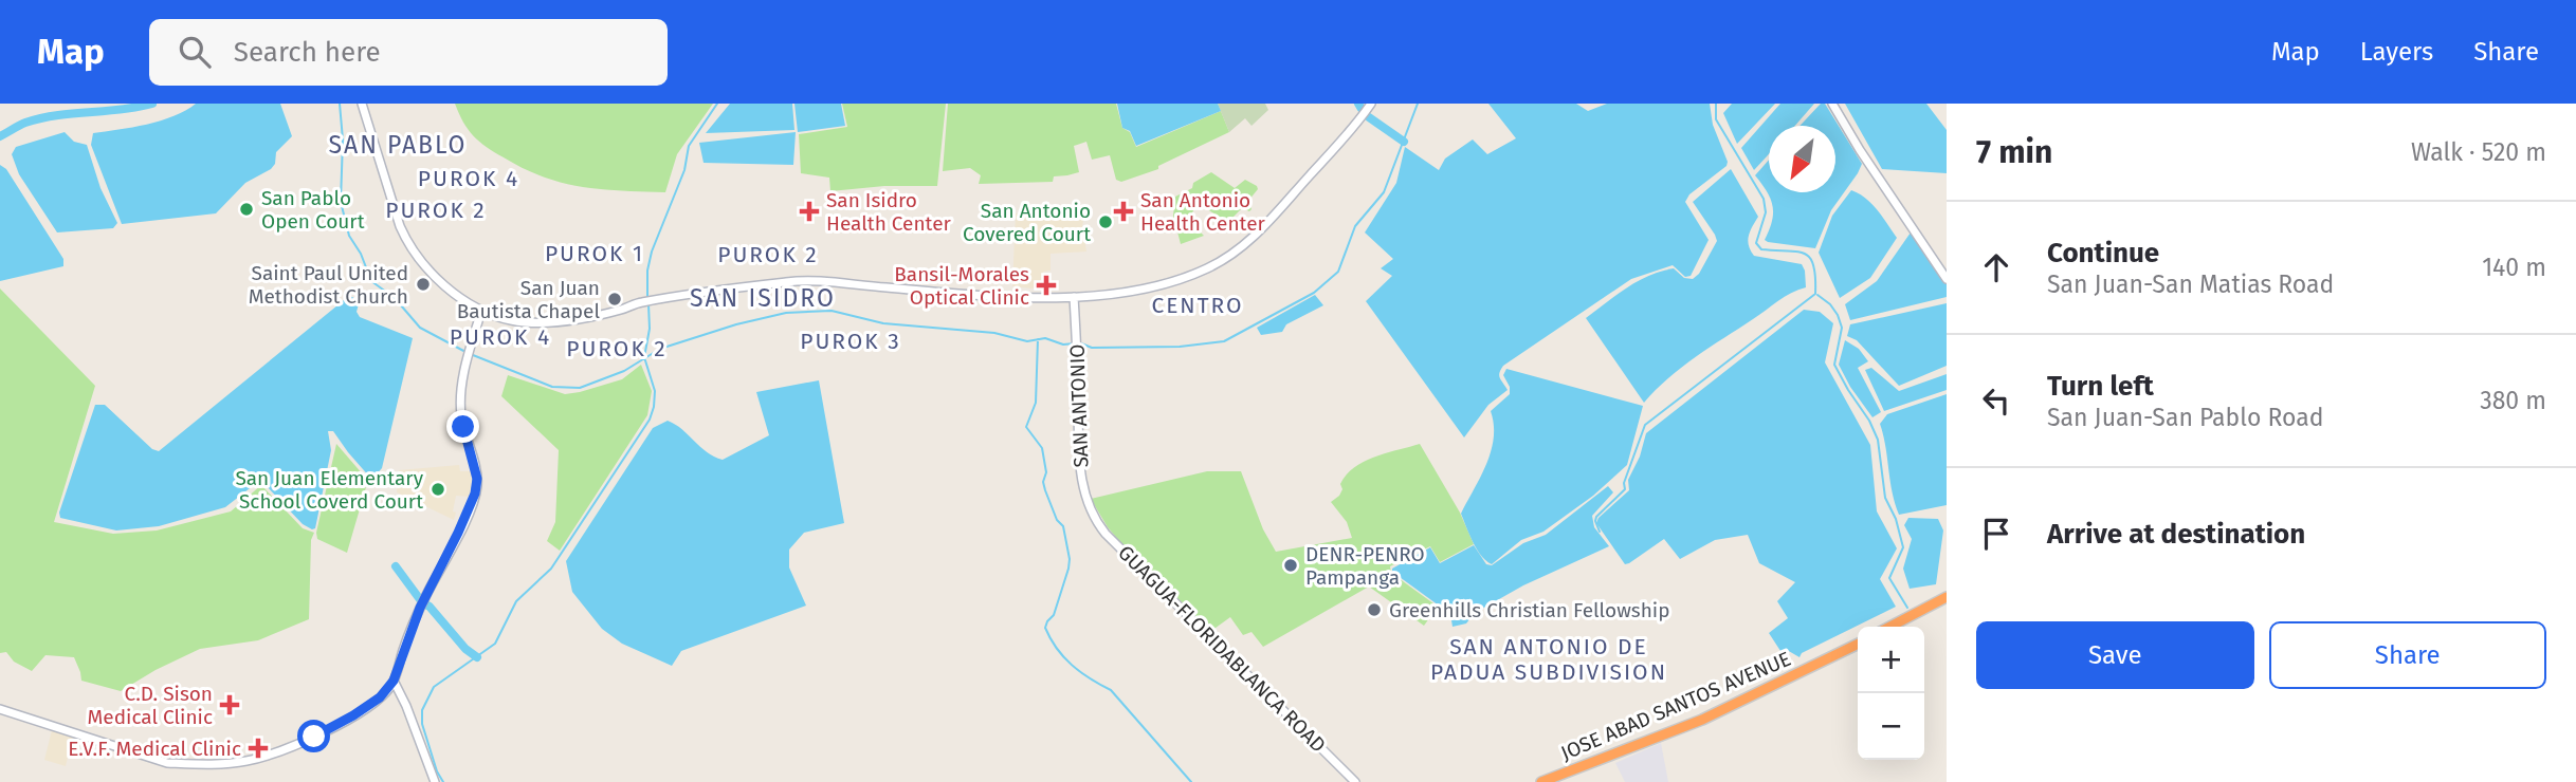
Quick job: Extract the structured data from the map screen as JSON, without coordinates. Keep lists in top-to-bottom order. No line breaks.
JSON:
{"streets":{"highway":["JOSE ABAD SANTOS AVENUE"],"main road":["SAN ANTONIO","GUAGUA-FLORIDABLANCA ROAD"]},"crossings":[["SAN ANTONIO","GUAGUA-FLORIDABLANCA ROAD"]],"districts":["SAN PABLO","PUROK 4","PUROK 2","PUROK 1","PUROK 2","SAN ISIDRO","CENTRO","PUROK 4","PUROK 3","PUROK 2","SAN ANTONIO DE PADUA SUBDIVISION"],"places":{"other":["San Pablo Open Court","San Antonio Covered Court","Saint Paul United Methodist Church","San Juan Bautista Chapel","San Juan Elementary School Coverd Court","DENR-PENRO Pampanga","Greenhills Christian Fellowship"],"health":["San Isidro Health Center","San Antonio Health Center","Bansil-Morales Optical Clinic","C.D. Sison Medical Clinic","E.V.F. Medical Clinic"]},"north":"bottom left","page":{"header":"Map","search":"Search here","nav":["Map","Layers","Share"],"heading":["7 min","Walk · 520 m"],"list":[["Continue","San Juan-San Matias Road","140 m"],["Turn left","San Juan-San Pablo Road","380 m"],"Arrive at destination"],"buttons":["Save","Share"],"map_buttons":["+","−"]}}
